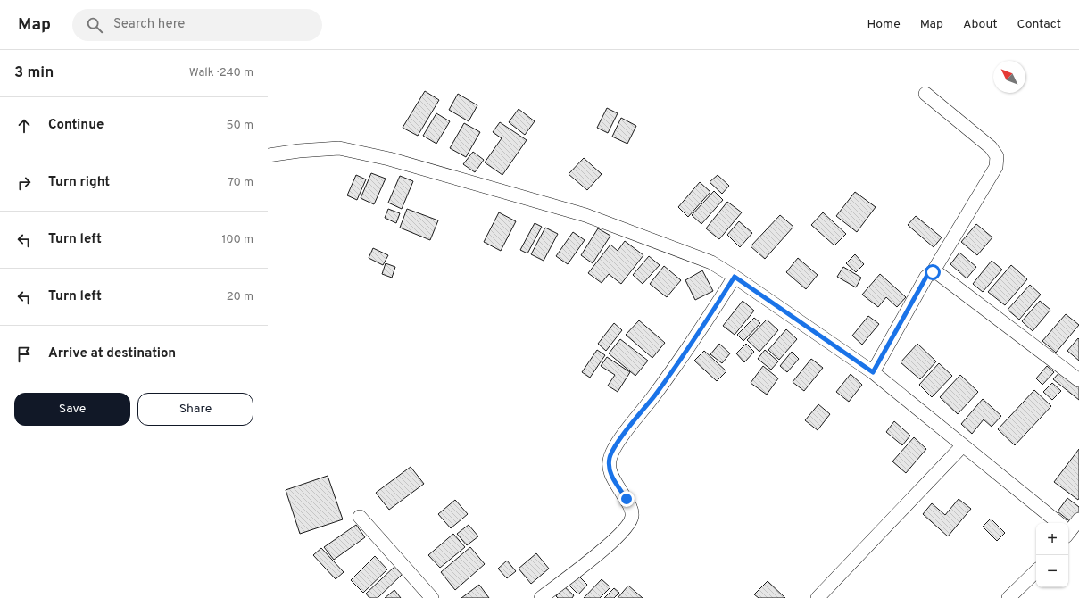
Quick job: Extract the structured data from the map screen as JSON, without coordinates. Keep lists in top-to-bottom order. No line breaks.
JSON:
{"north":"top left","page":{"header":"Map","search":"Search here","nav":["Home","Map","About","Contact"],"heading":["3 min","Walk · 240 m"],"list":[["Continue","50 m"],["Turn right","70 m"],["Turn left","100 m"],["Turn left","20 m"],"Arrive at destination"],"buttons":["Save","Share"],"map_buttons":["+","−"]}}
